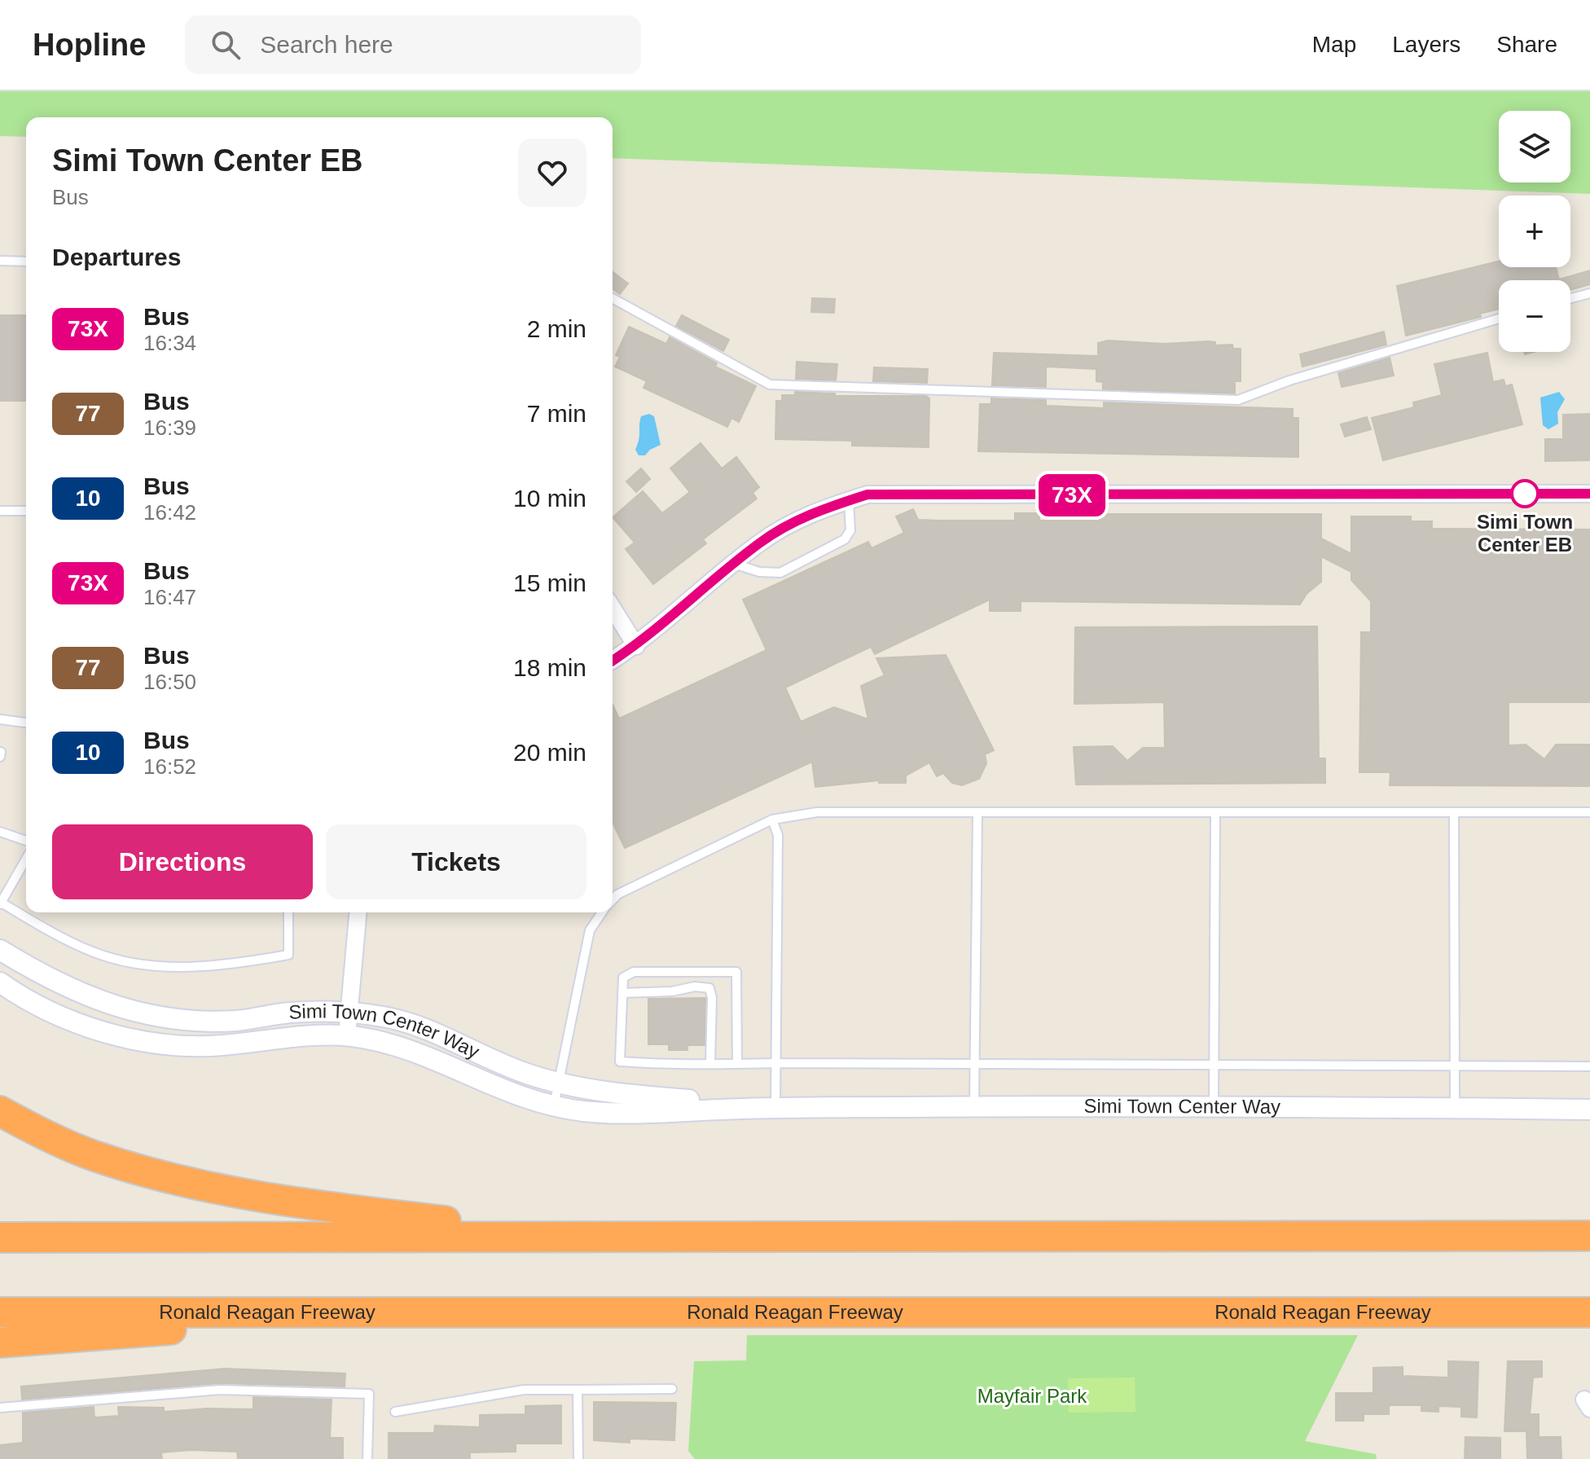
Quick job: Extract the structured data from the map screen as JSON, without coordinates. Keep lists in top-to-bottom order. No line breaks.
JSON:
{"streets":{"highway":["Ronald Reagan Freeway"],"street":["Simi Town Center Way"]},"parks":["Mayfair Park"],"places":["Simi Town Center EB"],"lines":["bus line 73X"],"page":{"header":"Hopline","search":"Search here","nav":["Map","Layers","Share"],"on_map":"73X","map_buttons":["+","−"],"heading":[["Simi Town Center EB","Bus"],"Departures"],"list":[{"mark":"73X","name":"Bus","note":"16:34","value":"2 min"},{"mark":"77","name":"Bus","note":"16:39","value":"7 min"},{"mark":"10","name":"Bus","note":"16:42","value":"10 min"},{"mark":"73X","name":"Bus","note":"16:47","value":"15 min"},{"mark":"77","name":"Bus","note":"16:50","value":"18 min"},{"mark":"10","name":"Bus","note":"16:52","value":"20 min"}],"buttons":["Directions","Tickets"]}}
